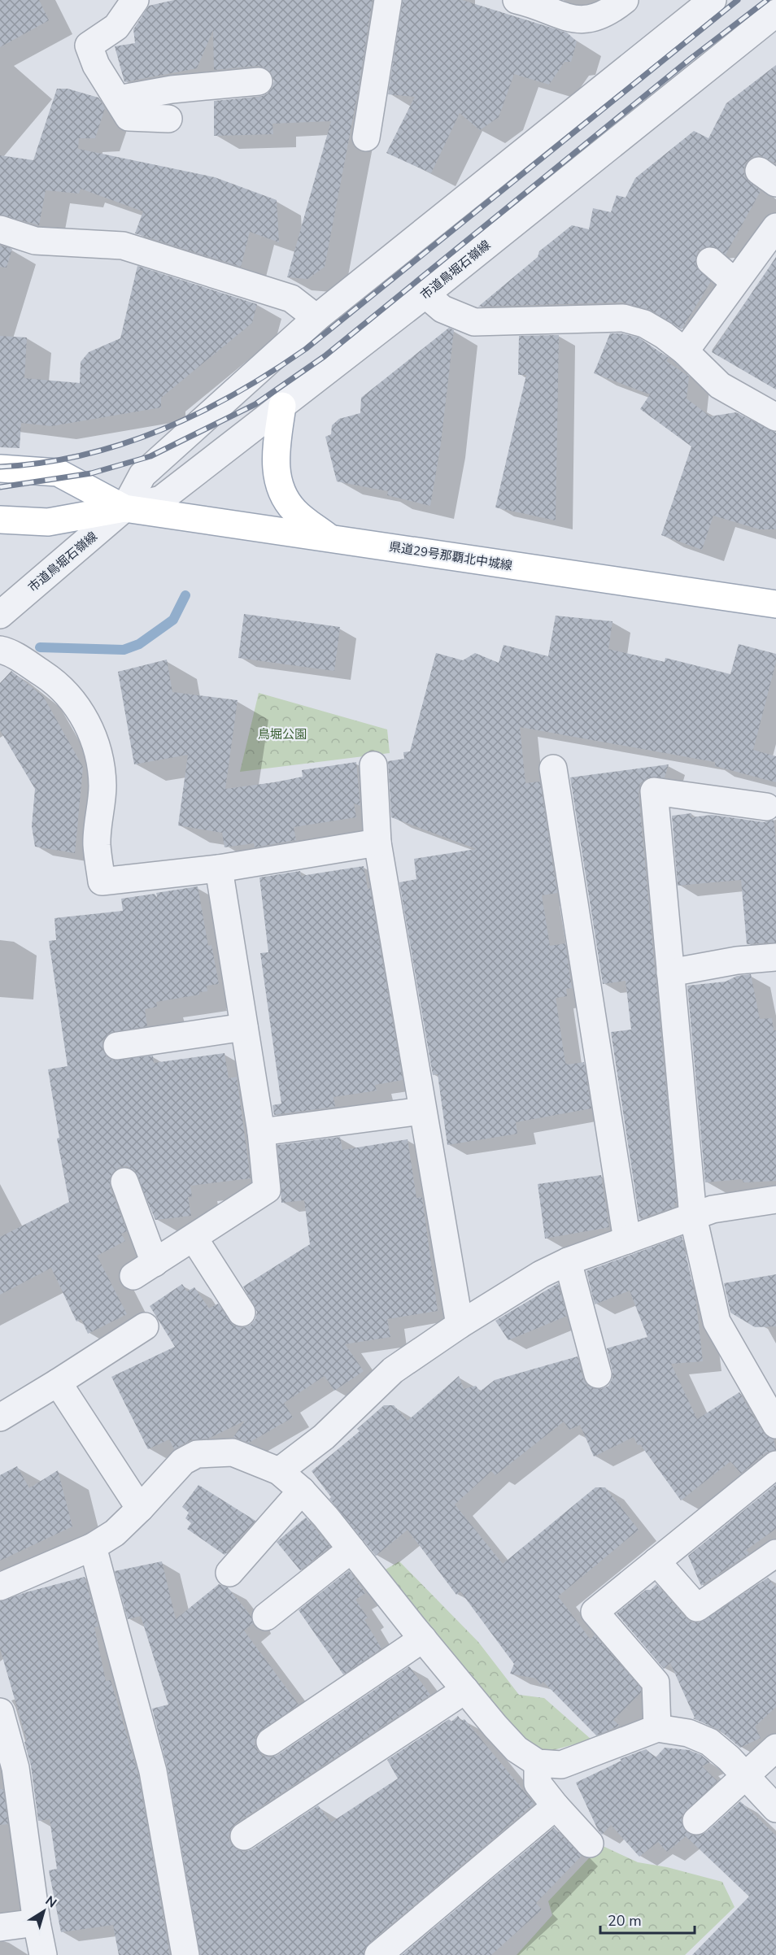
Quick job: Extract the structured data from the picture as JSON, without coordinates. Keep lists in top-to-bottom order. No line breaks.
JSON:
{"streets":{"main road":["県道29号那覇北中城線"],"street":["市道鳥堀石嶺線"]},"crossings":[["市道鳥堀石嶺線","県道29号那覇北中城線"]],"parks":["鳥堀公園"],"scale_bar":"20 m","north":"top right"}
